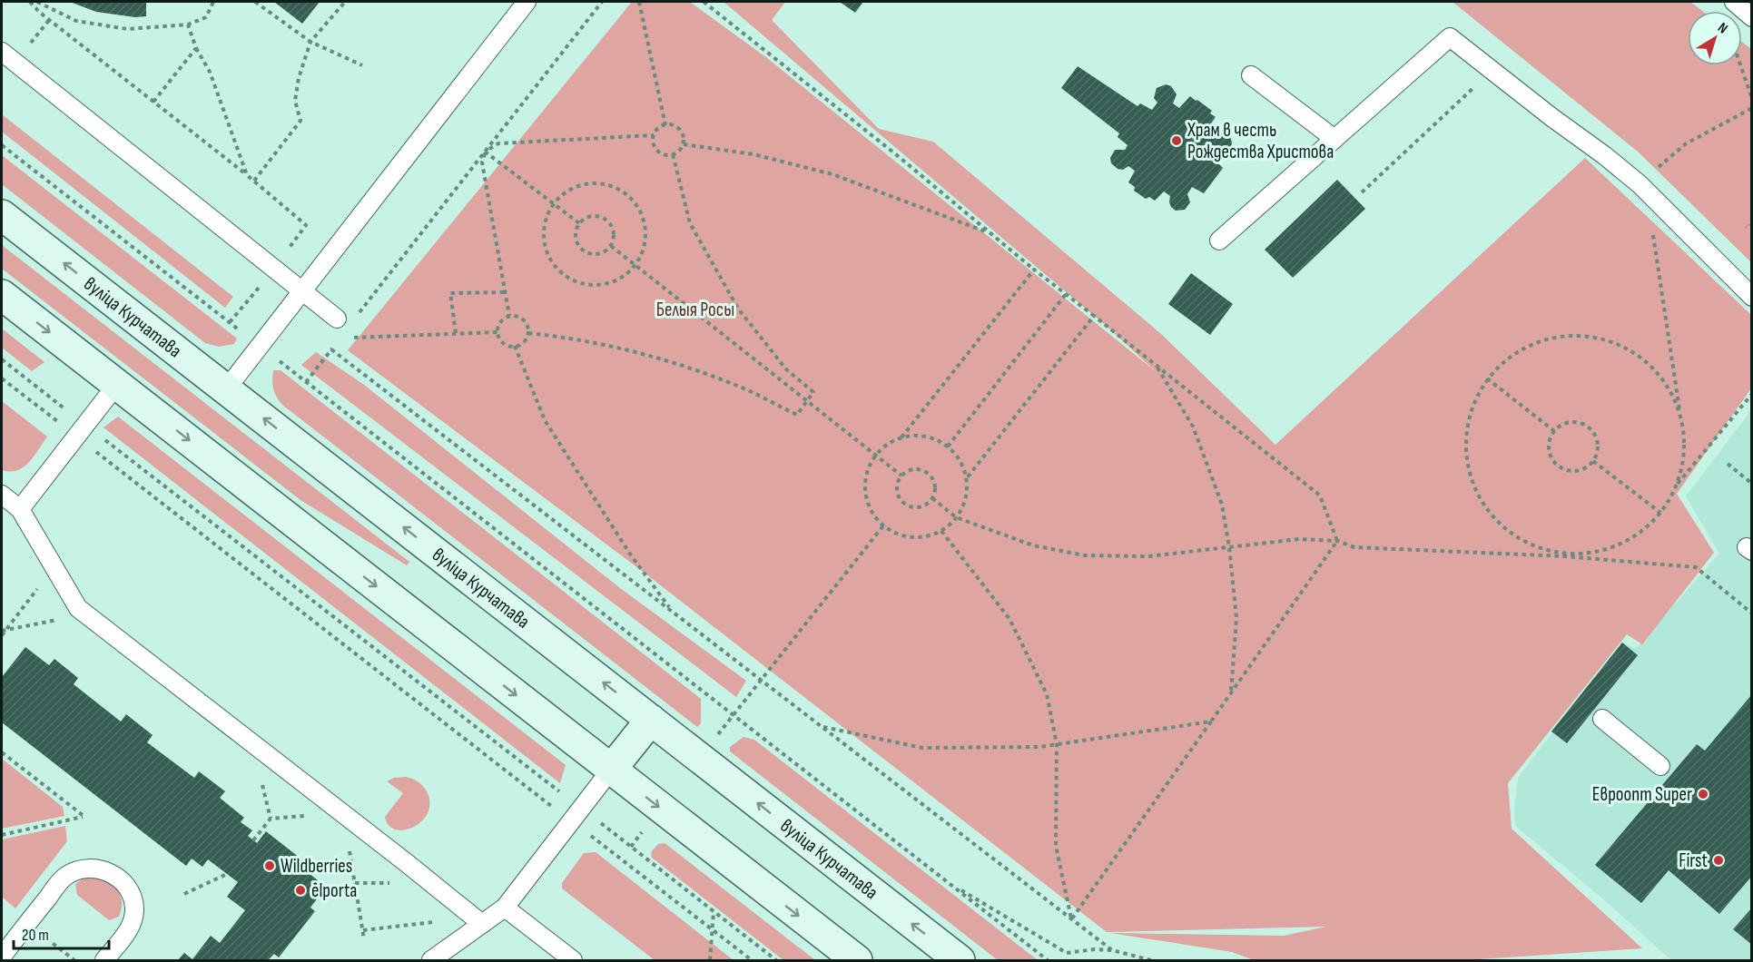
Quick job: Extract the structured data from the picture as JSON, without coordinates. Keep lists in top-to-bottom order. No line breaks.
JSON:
{"streets":{"main road":["вуліца Курчатава"]},"parks":["Белыя Росы"],"places":["Храм в честь Рождества Христова","Евроопт Super","First","Wildberries","ēlporta"],"scale_bar":"20 m","north":"top right"}
